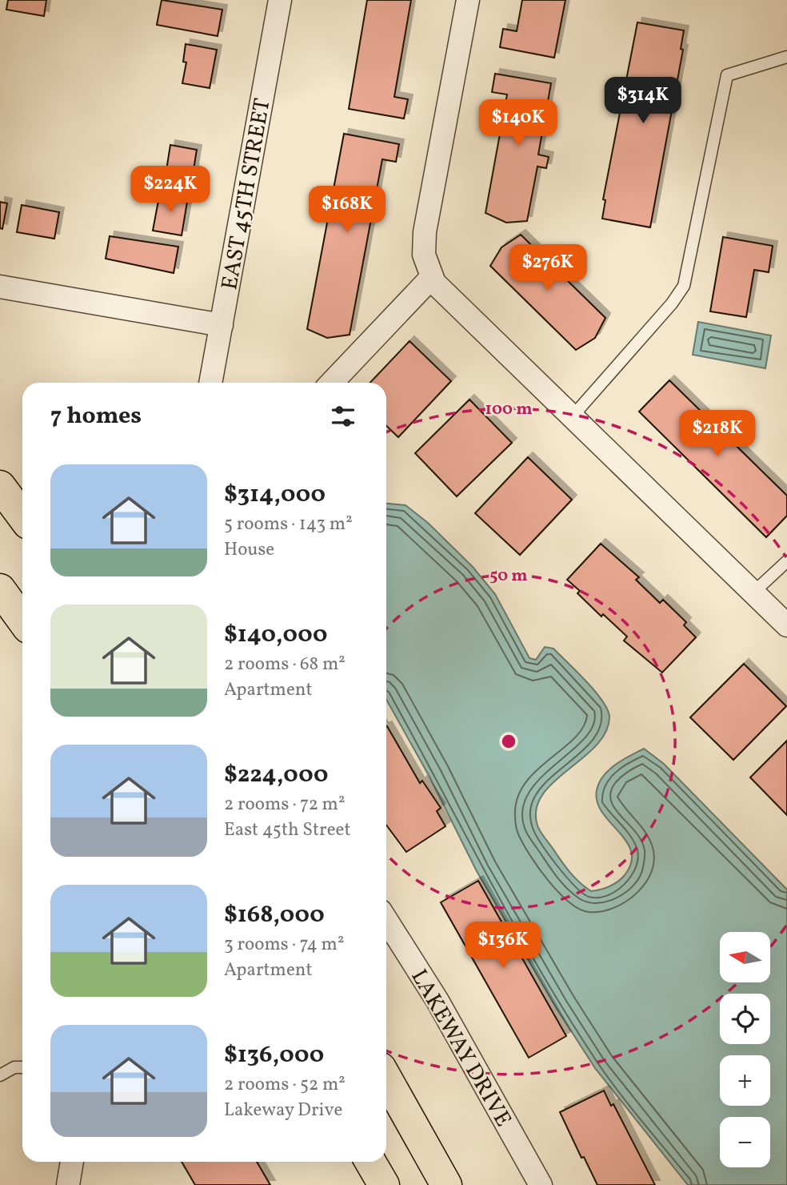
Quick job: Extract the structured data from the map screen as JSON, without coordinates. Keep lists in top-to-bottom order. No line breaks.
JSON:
{"streets":{"street":["EAST 45TH STREET","LAKEWAY DRIVE"]},"north":"left","page":{"price":["$314K","$140K","$224K","$168K","$276K","$218K","$136K"],"heading":"7 homes","list":[{"name":"$314,000","note":"5 rooms · 143 m² · House"},{"name":"$140,000","note":"2 rooms · 68 m² · Apartment"},{"name":"$224,000","note":"2 rooms · 72 m² · East 45th Street"},{"name":"$168,000","note":"3 rooms · 74 m² · Apartment"},{"name":"$136,000","note":"2 rooms · 52 m² · Lakeway Drive"}],"map_buttons":["+","−"]},"rings":["100 m","50 m"]}
